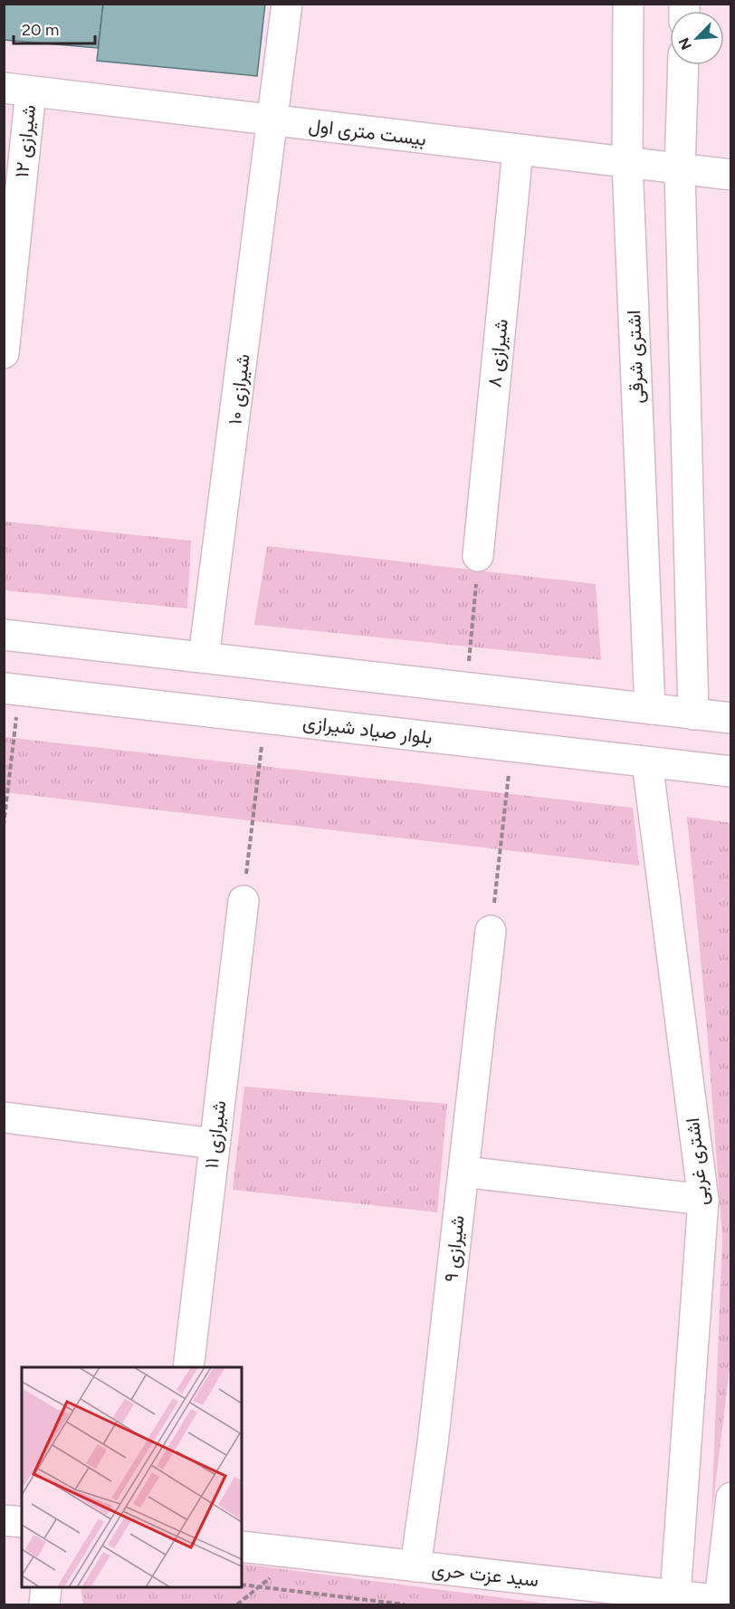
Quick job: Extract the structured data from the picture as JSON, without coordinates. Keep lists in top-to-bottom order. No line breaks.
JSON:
{"streets":{"street":["بیست متری اول","شیرازی ۱۲","شیرازی ۸","اشتری شرقی","شیرازی ۱۰","بلوار صیاد شیرازی","شیرازی ۱۱","اشتری غربی","شیرازی ۹","سید عزت حری"]},"crossings":[["بیست متری اول","شیرازی ۱۲"],["بیست متری اول","شیرازی ۸"],["بیست متری اول","اشتری شرقی"],["بیست متری اول","شیرازی ۱۰"],["بلوار صیاد شیرازی","اشتری غربی"],["اشتری غربی","سید عزت حری"],["شیرازی ۹","سید عزت حری"]],"scale_bar":"20 m","north":"bottom left"}
